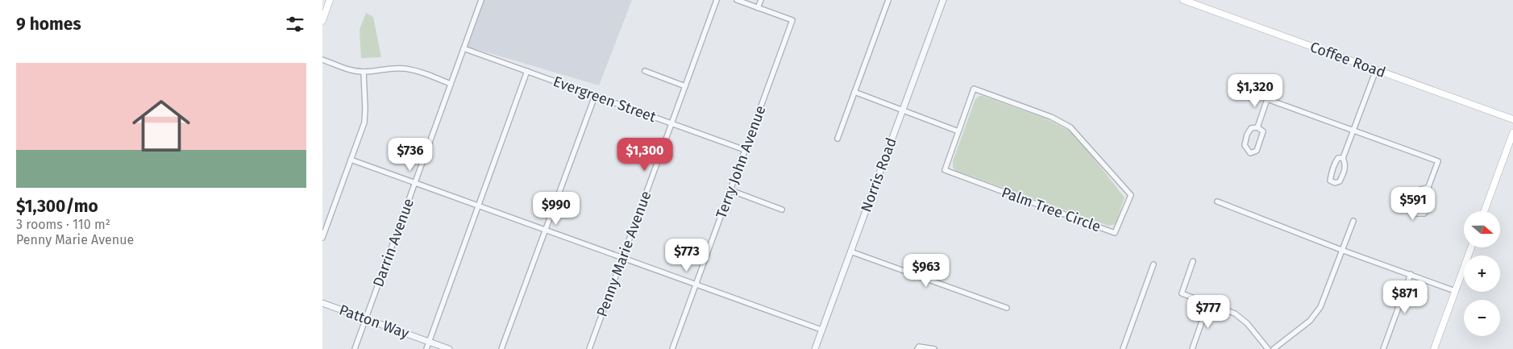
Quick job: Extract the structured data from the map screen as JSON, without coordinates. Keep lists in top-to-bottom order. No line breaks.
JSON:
{"streets":{"main road":["Coffee Road"],"street":["Evergreen Street","Terry John Avenue","Norris Road","Palm Tree Circle","Darrin Avenue","Penny Marie Avenue","Patton Way"]},"crossings":[["Evergreen Street","Terry John Avenue"],["Evergreen Street","Darrin Avenue"],["Evergreen Street","Penny Marie Avenue"],["Darrin Avenue","Patton Way"]],"north":"right","page":{"heading":"9 homes","list":[{"name":"$1,300/mo","note":"3 rooms · 110 m² · Penny Marie Avenue"}],"price":["$1,320","$736","$1,300","$591","$990","$773","$963","$871","$777"],"map_buttons":["+","−"]}}
